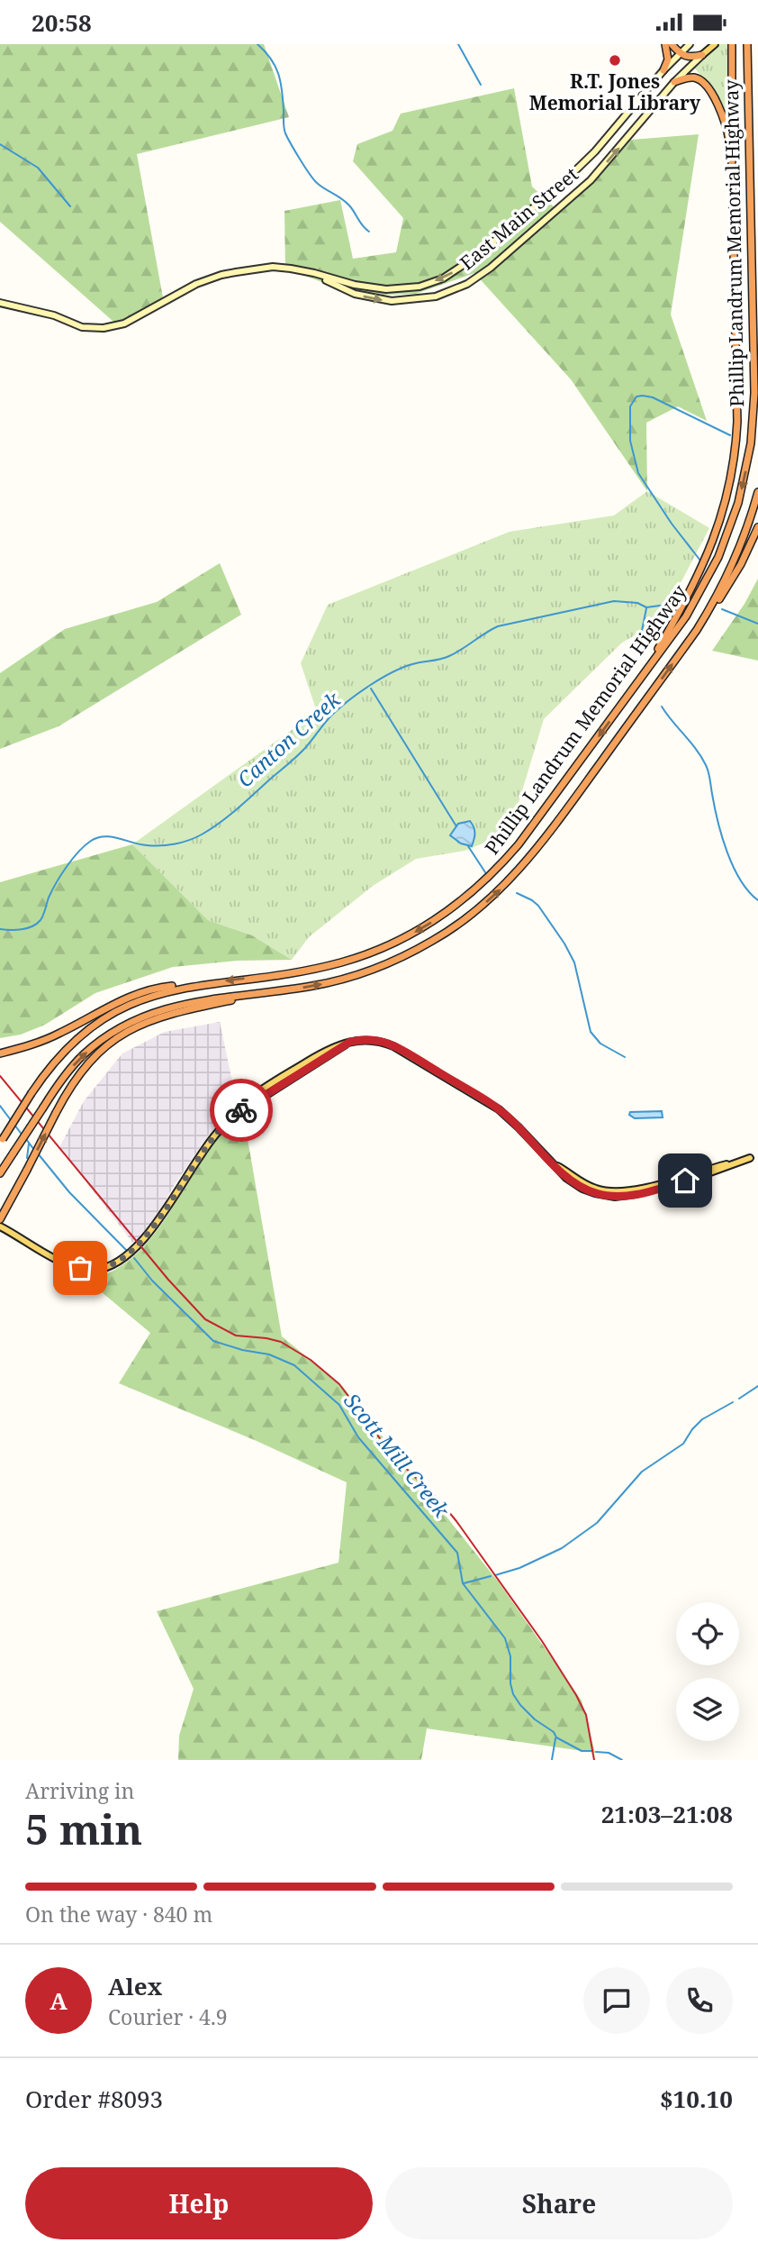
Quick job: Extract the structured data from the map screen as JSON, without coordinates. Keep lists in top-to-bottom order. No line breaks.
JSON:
{"streets":{"highway":["Phillip Landrum Memorial Highway"],"main road":["East Main Street"]},"water":["Canton Creek","Scott Mill Creek"],"places":["R.T. Jones Memorial Library"],"page":{"status":"20:58","heading":["5 min","Arriving in","21:03–21:08"],"panel":["Alex","Courier · 4.9","Order #8093","$10.10"],"bar":"On the way · 840 m","round":"A","buttons":["Help","Share"]}}
